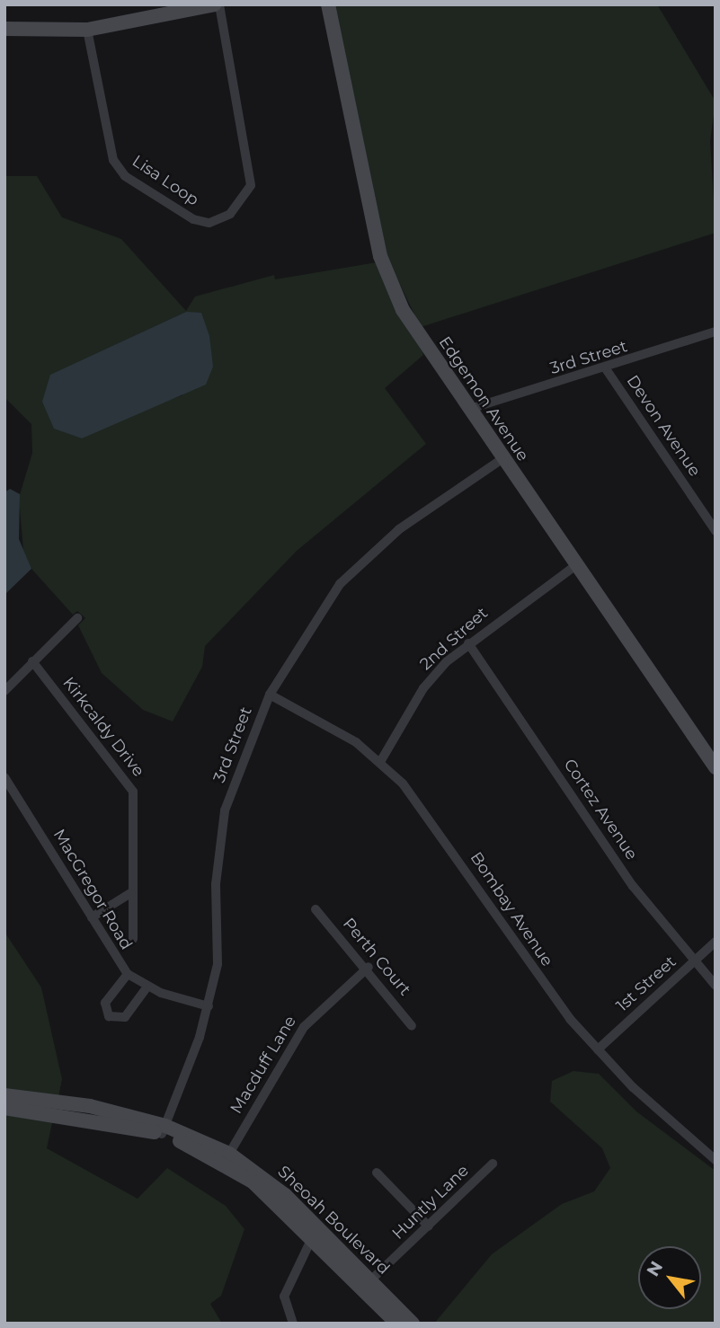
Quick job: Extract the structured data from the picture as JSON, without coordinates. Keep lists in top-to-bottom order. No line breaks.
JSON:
{"streets":{"street":["Lisa Loop","3rd Street","Edgemon Avenue","Devon Avenue","2nd Street","Kirkcaldy Drive","Cortez Avenue","MacGregor Road","Bombay Avenue","Perth Court","1st Street","Macduff Lane","Huntly Lane","Sheoah Boulevard"]},"crossings":[["3rd Street","Edgemon Avenue"],["3rd Street","Devon Avenue"],["3rd Street","MacGregor Road"],["3rd Street","Bombay Avenue"],["3rd Street","Sheoah Boulevard"],["Edgemon Avenue","2nd Street"],["2nd Street","Cortez Avenue"],["2nd Street","Bombay Avenue"],["Cortez Avenue","1st Street"],["Bombay Avenue","1st Street"],["Perth Court","Macduff Lane"],["Macduff Lane","Sheoah Boulevard"],["Huntly Lane","Sheoah Boulevard"]],"north":"top left"}
